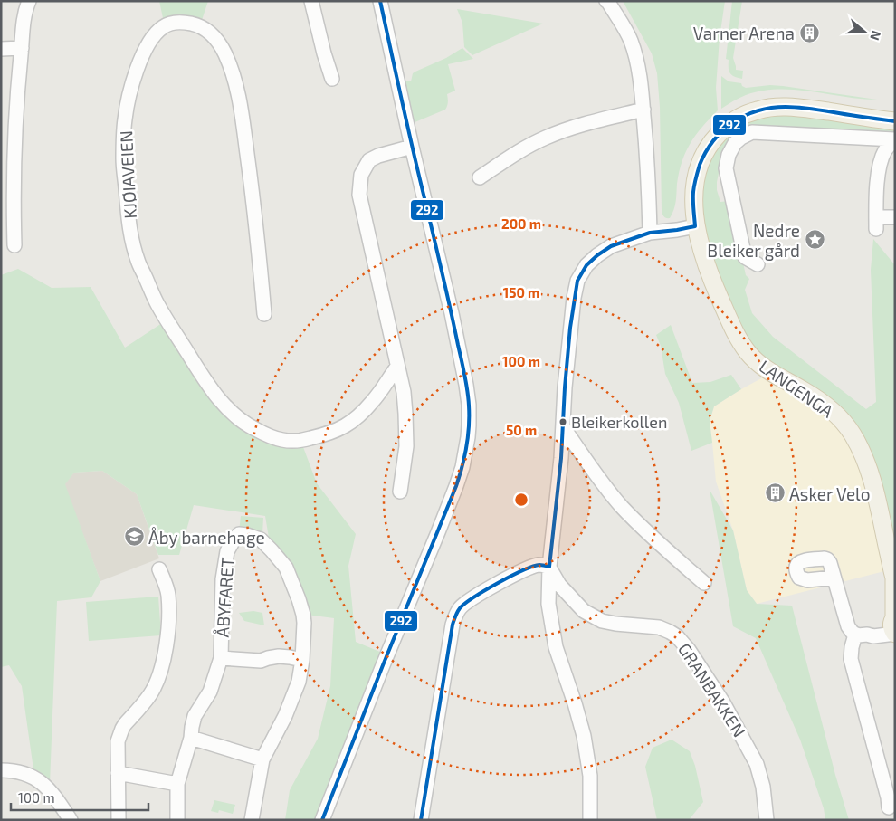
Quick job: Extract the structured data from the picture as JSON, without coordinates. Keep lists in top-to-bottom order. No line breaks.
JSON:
{"streets":{"main road":["LANGENGA"],"street":["KJØIAVEIEN","ÅBYFARET","GRANBAKKEN"]},"places":{"building":["Varner Arena","Asker Velo"],"place":["Nedre Bleiker gård"],"other":["Bleikerkollen"],"school or university":["Åby barnehage"]},"lines":["transit line 292"],"scale_bar":"100 m","north":"right","rings":["200 m","150 m","100 m","50 m"]}
